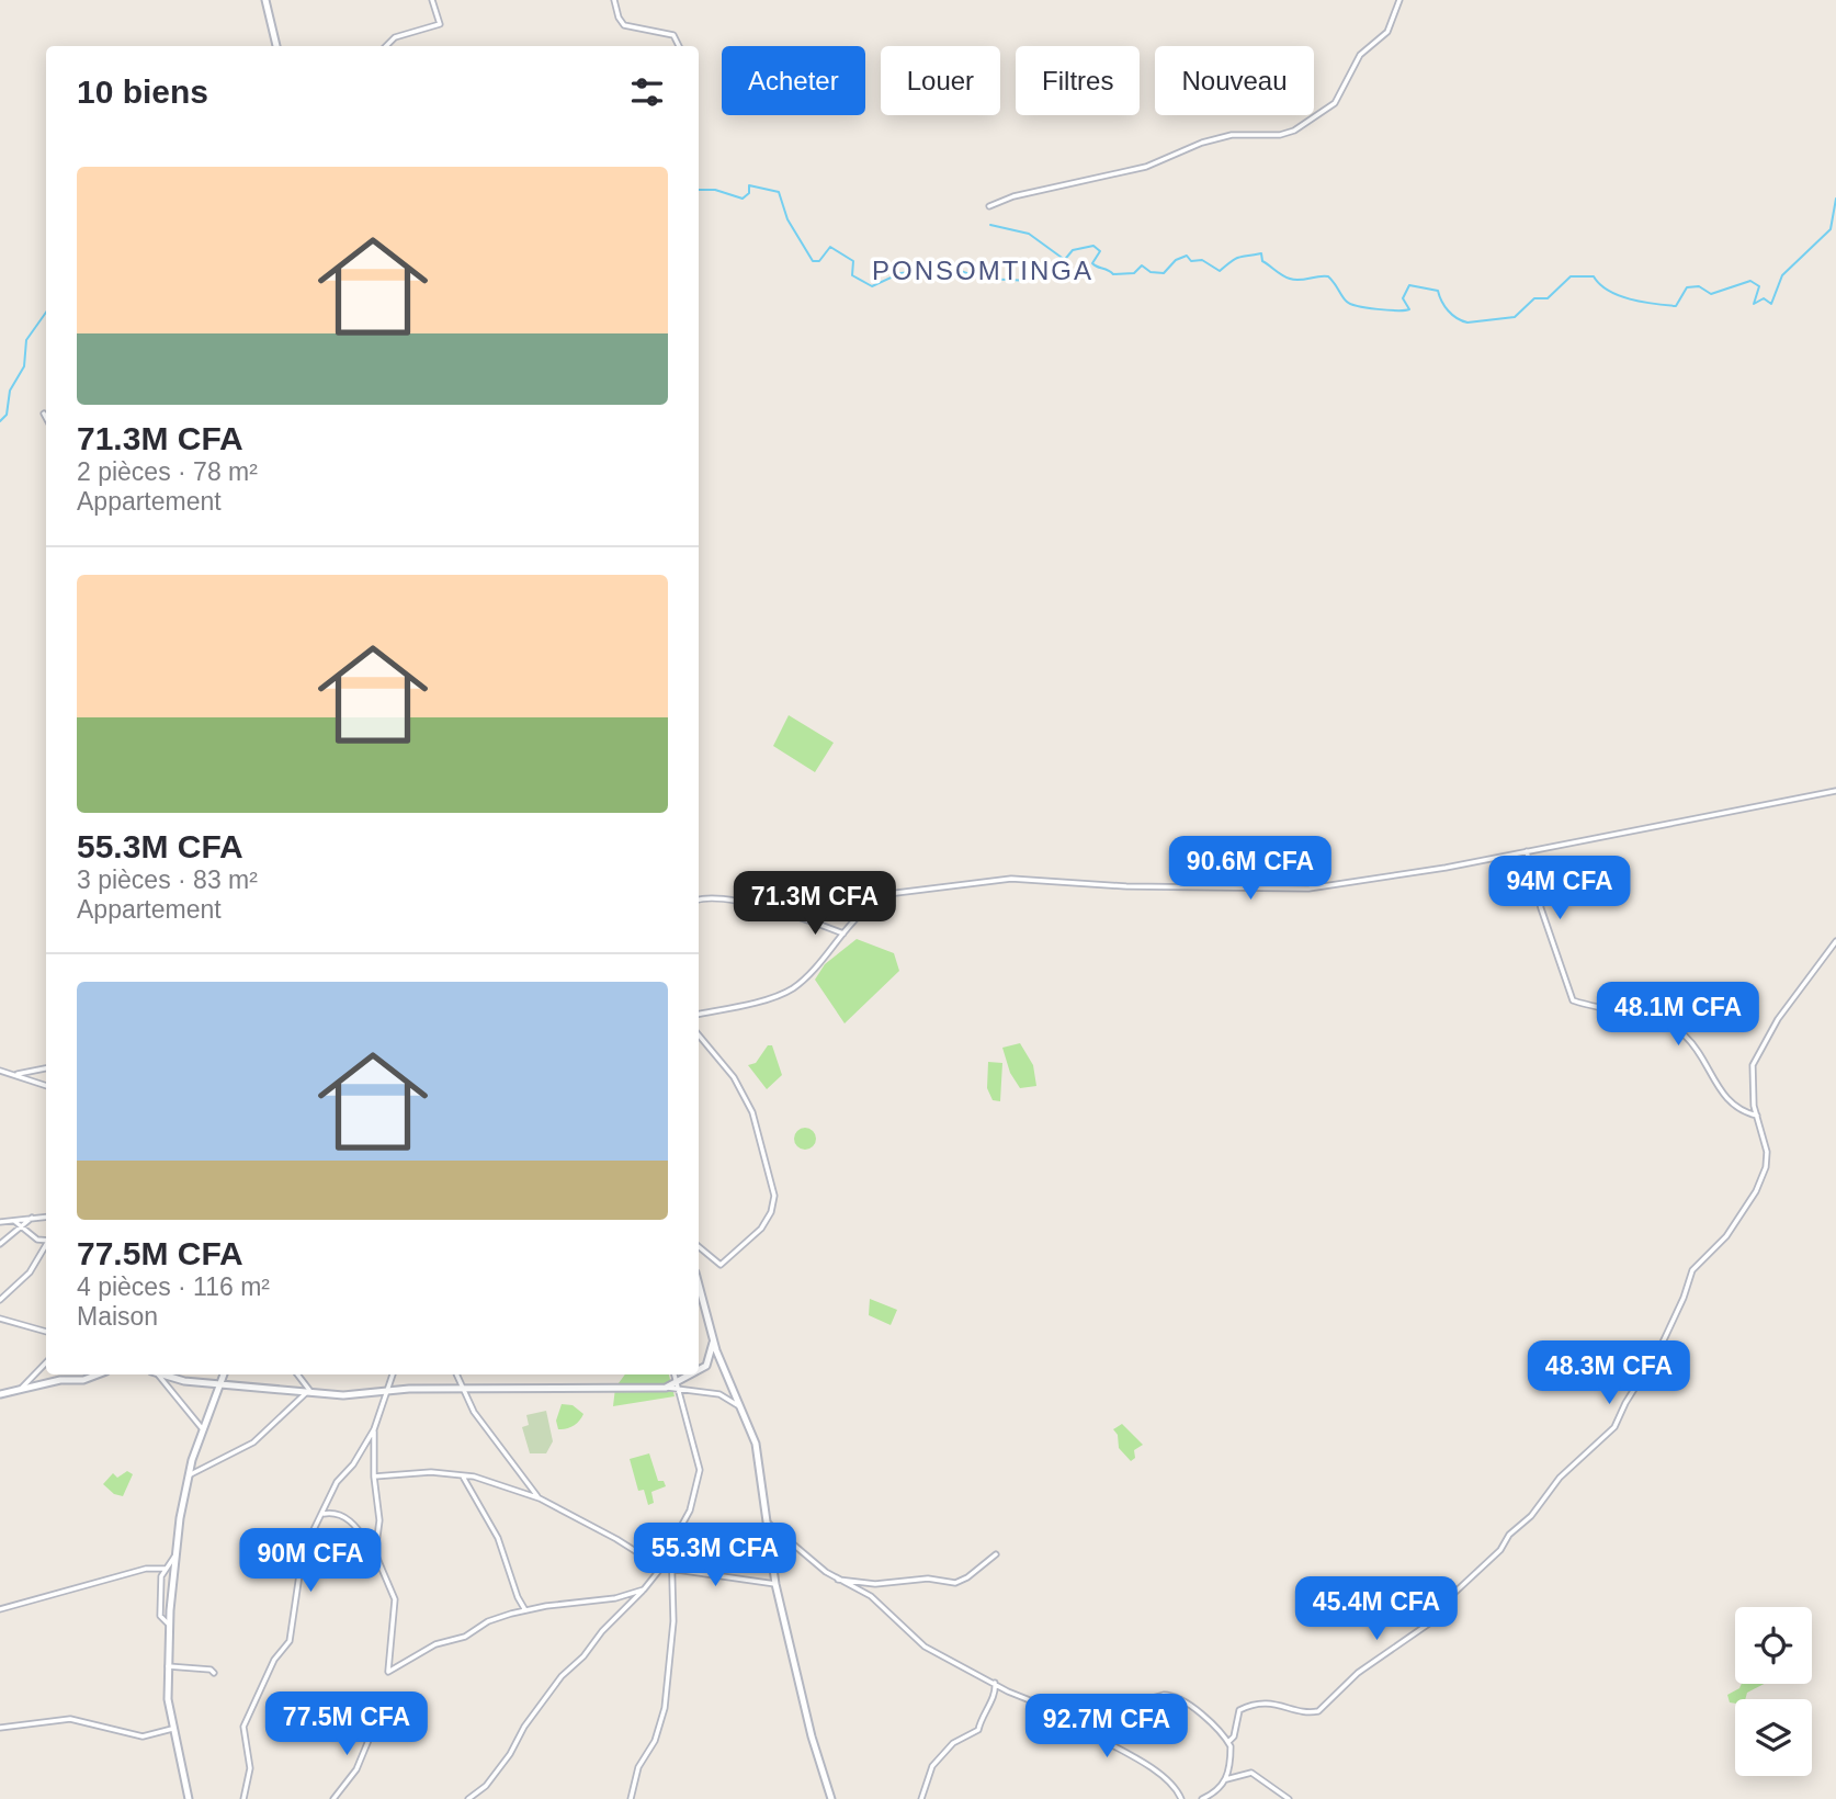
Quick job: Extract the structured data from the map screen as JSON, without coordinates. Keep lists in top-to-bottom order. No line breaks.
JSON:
{"districts":["PONSOMTINGA"],"page":{"chip":["Acheter","Louer","Filtres","Nouveau"],"heading":"10 biens","list":[{"name":"71.3M CFA","note":"2 pièces · 78 m² · Appartement"},{"name":"55.3M CFA","note":"3 pièces · 83 m² · Appartement"},{"name":"77.5M CFA","note":"4 pièces · 116 m² · Maison"}],"price":["90.6M CFA","94M CFA","71.3M CFA","48.1M CFA","48.3M CFA","55.3M CFA","90M CFA","45.4M CFA","77.5M CFA","92.7M CFA"]}}
